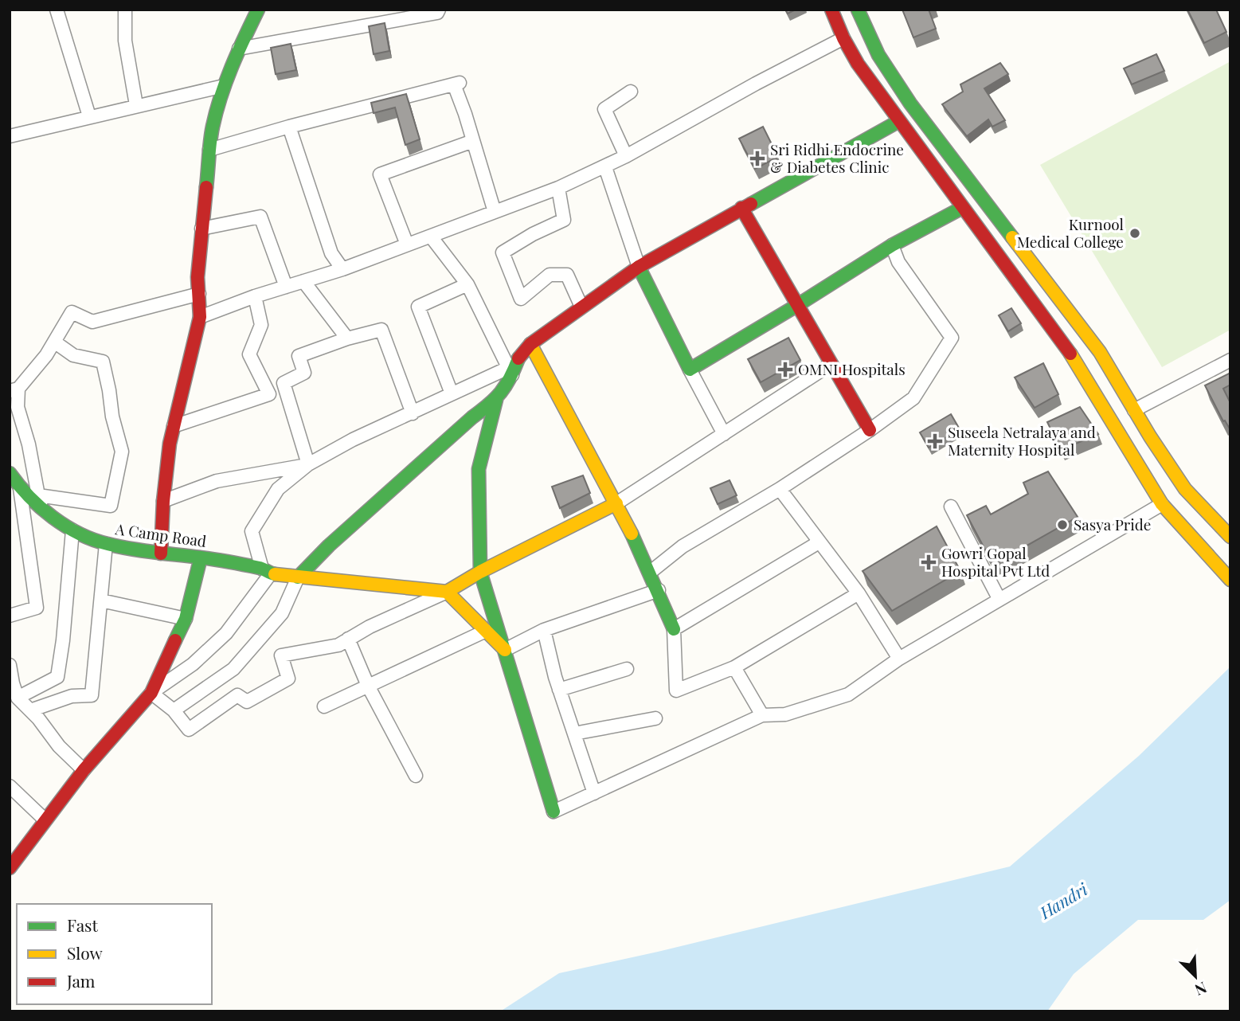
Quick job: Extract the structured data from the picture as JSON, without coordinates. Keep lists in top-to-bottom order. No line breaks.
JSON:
{"streets":{"street":["A Camp Road"]},"water":["Handri"],"places":{"health":["Sri Ridhi Endocrine & Diabetes Clinic","OMNI Hospitals","Suseela Netralaya and Maternity Hospital","Gowri Gopal Hospital Pvt Ltd"],"other":["Kurnool Medical College","Sasya Pride"]},"legend":["Fast","Slow","Jam"],"north":"bottom right"}
